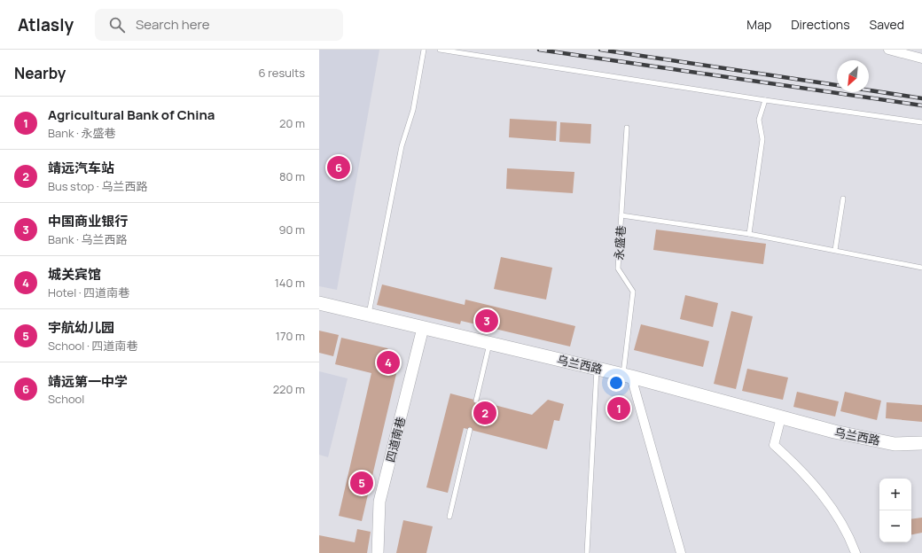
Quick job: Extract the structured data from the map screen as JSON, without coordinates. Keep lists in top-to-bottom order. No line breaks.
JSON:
{"streets":{"main road":["乌兰西路"],"street":["永盛巷","四道南巷"]},"crossings":[["永盛巷","乌兰西路"],["乌兰西路","四道南巷"]],"north":"bottom left","page":{"header":"Atlasly","search":"Search here","nav":["Map","Directions","Saved"],"heading":["Nearby","6 results"],"list":[{"mark":"1","name":"Agricultural Bank of China","note":"Bank · 永盛巷","value":"20 m"},{"mark":"2","name":"靖远汽车站","note":"Bus stop · 乌兰西路","value":"80 m"},{"mark":"3","name":"中国商业银行","note":"Bank · 乌兰西路","value":"90 m"},{"mark":"4","name":"城关宾馆","note":"Hotel · 四道南巷","value":"140 m"},{"mark":"5","name":"宇航幼儿园","note":"School · 四道南巷","value":"170 m"},{"mark":"6","name":"靖远第一中学","note":"School","value":"220 m"}],"pins":["6","3","4","1","2","5"],"map_buttons":["+","−"]}}
